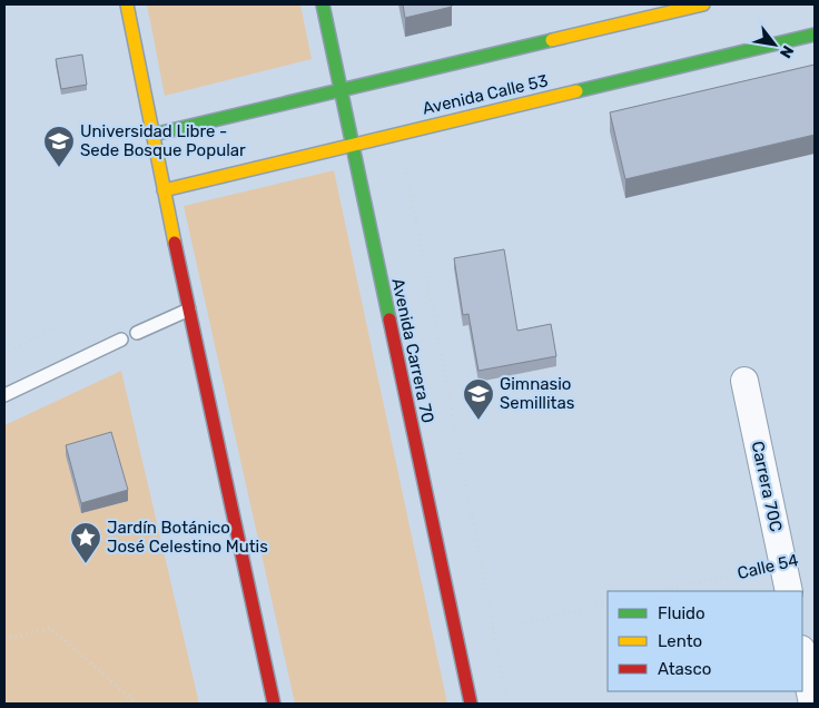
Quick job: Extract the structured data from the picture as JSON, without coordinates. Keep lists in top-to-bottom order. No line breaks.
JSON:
{"streets":{"main road":["Avenida Calle 53","Avenida Carrera 70"],"street":["Carrera 70C"],"path":["Calle 54"]},"crossings":[["Avenida Calle 53","Avenida Carrera 70"],["Carrera 70C","Calle 54"]],"places":{"school or university":["Universidad Libre - Sede Bosque Popular","Gimnasio Semillitas"],"place":["Jardín Botánico José Celestino Mutis"]},"legend":["Fluido","Lento","Atasco"],"north":"bottom right"}
